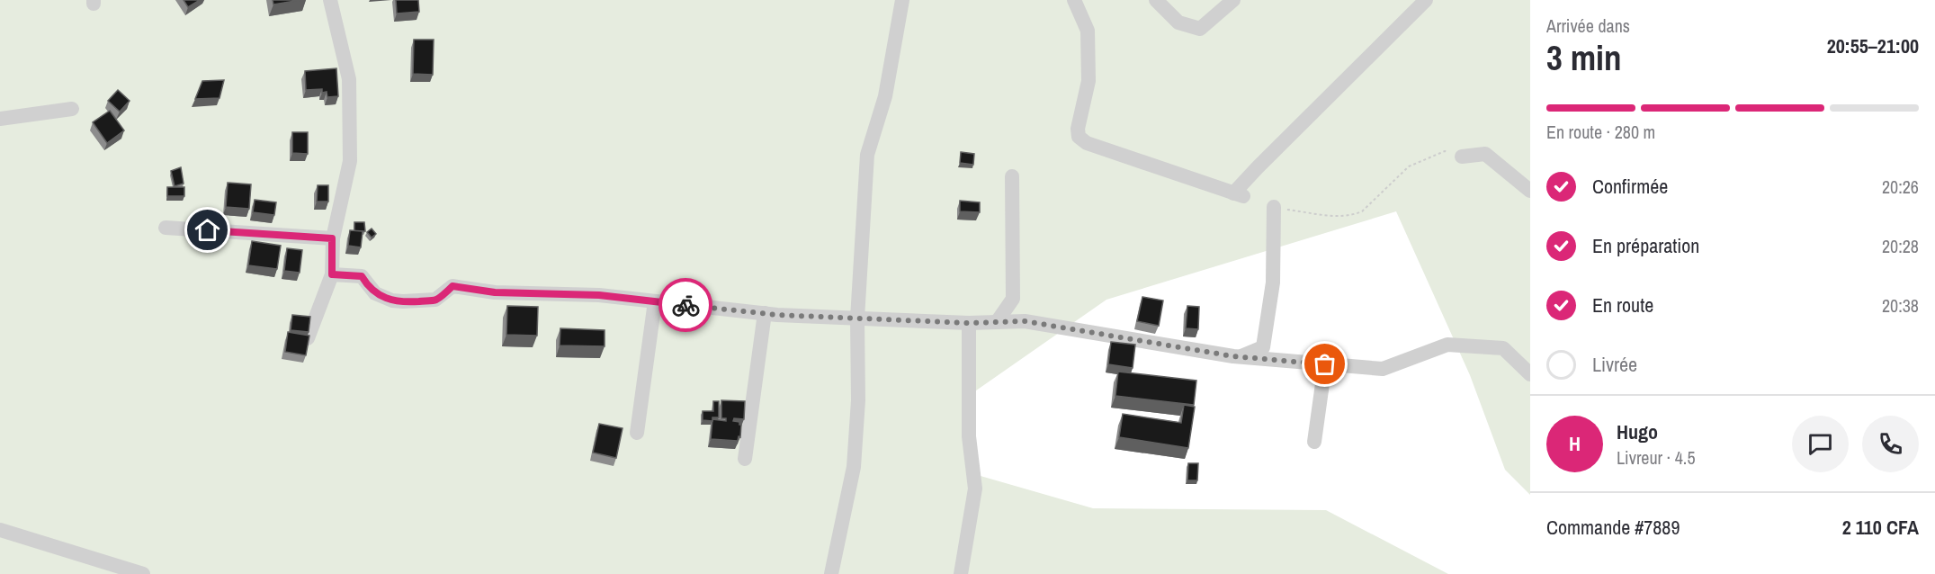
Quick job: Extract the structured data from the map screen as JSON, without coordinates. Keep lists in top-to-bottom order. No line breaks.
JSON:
{"page":{"heading":["3 min","Arrivée dans","20:55–21:00"],"panel":["Hugo","Livreur · 4.5","Commande #7889","2 110 CFA"],"bar":"En route · 280 m","list":[["Confirmée","20:26"],["En préparation","20:28"],["En route","20:38"],"Livrée"],"round":"H"}}
